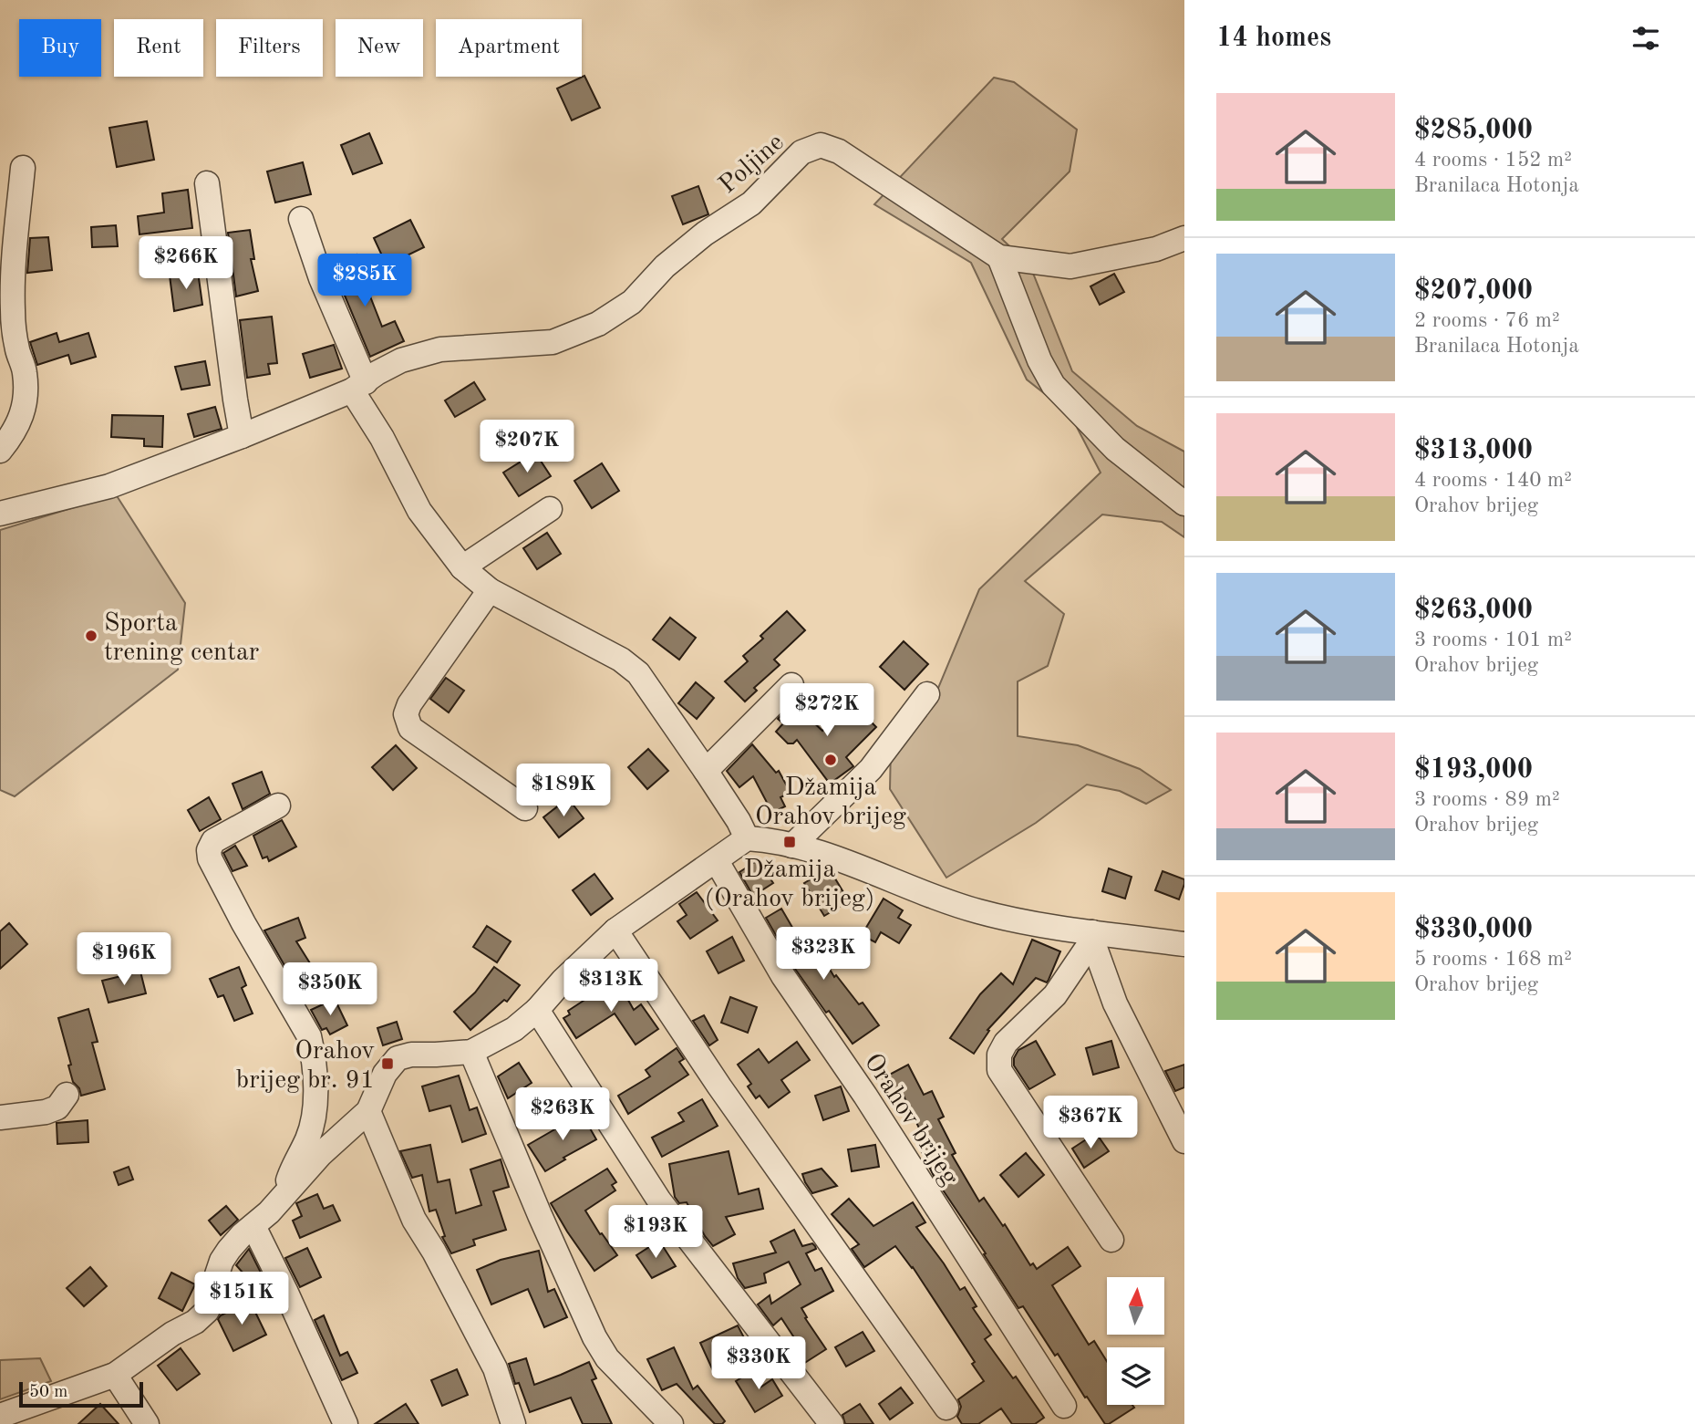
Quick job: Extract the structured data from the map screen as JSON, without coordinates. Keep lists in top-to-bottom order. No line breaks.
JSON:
{"streets":{"street":["Poljine","Orahov brijeg"]},"places":{"other":["Sporta trening centar","Džamija Orahov brijeg"],"transit":["Džamija (Orahov brijeg)","Orahov brijeg br. 91"]},"scale_bar":"50 m","north":"top","page":{"heading":"14 homes","chip":["Buy","Rent","Filters","New","Apartment"],"list":[{"name":"$285,000","note":"4 rooms · 152 m² · Branilaca Hotonja"},{"name":"$207,000","note":"2 rooms · 76 m² · Branilaca Hotonja"},{"name":"$313,000","note":"4 rooms · 140 m² · Orahov brijeg"},{"name":"$263,000","note":"3 rooms · 101 m² · Orahov brijeg"},{"name":"$193,000","note":"3 rooms · 89 m² · Orahov brijeg"},{"name":"$330,000","note":"5 rooms · 168 m² · Orahov brijeg"}],"price":["$266K","$285K","$207K","$272K","$189K","$323K","$196K","$313K","$350K","$263K","$367K","$193K","$151K","$330K"],"scale":"50 m"}}
